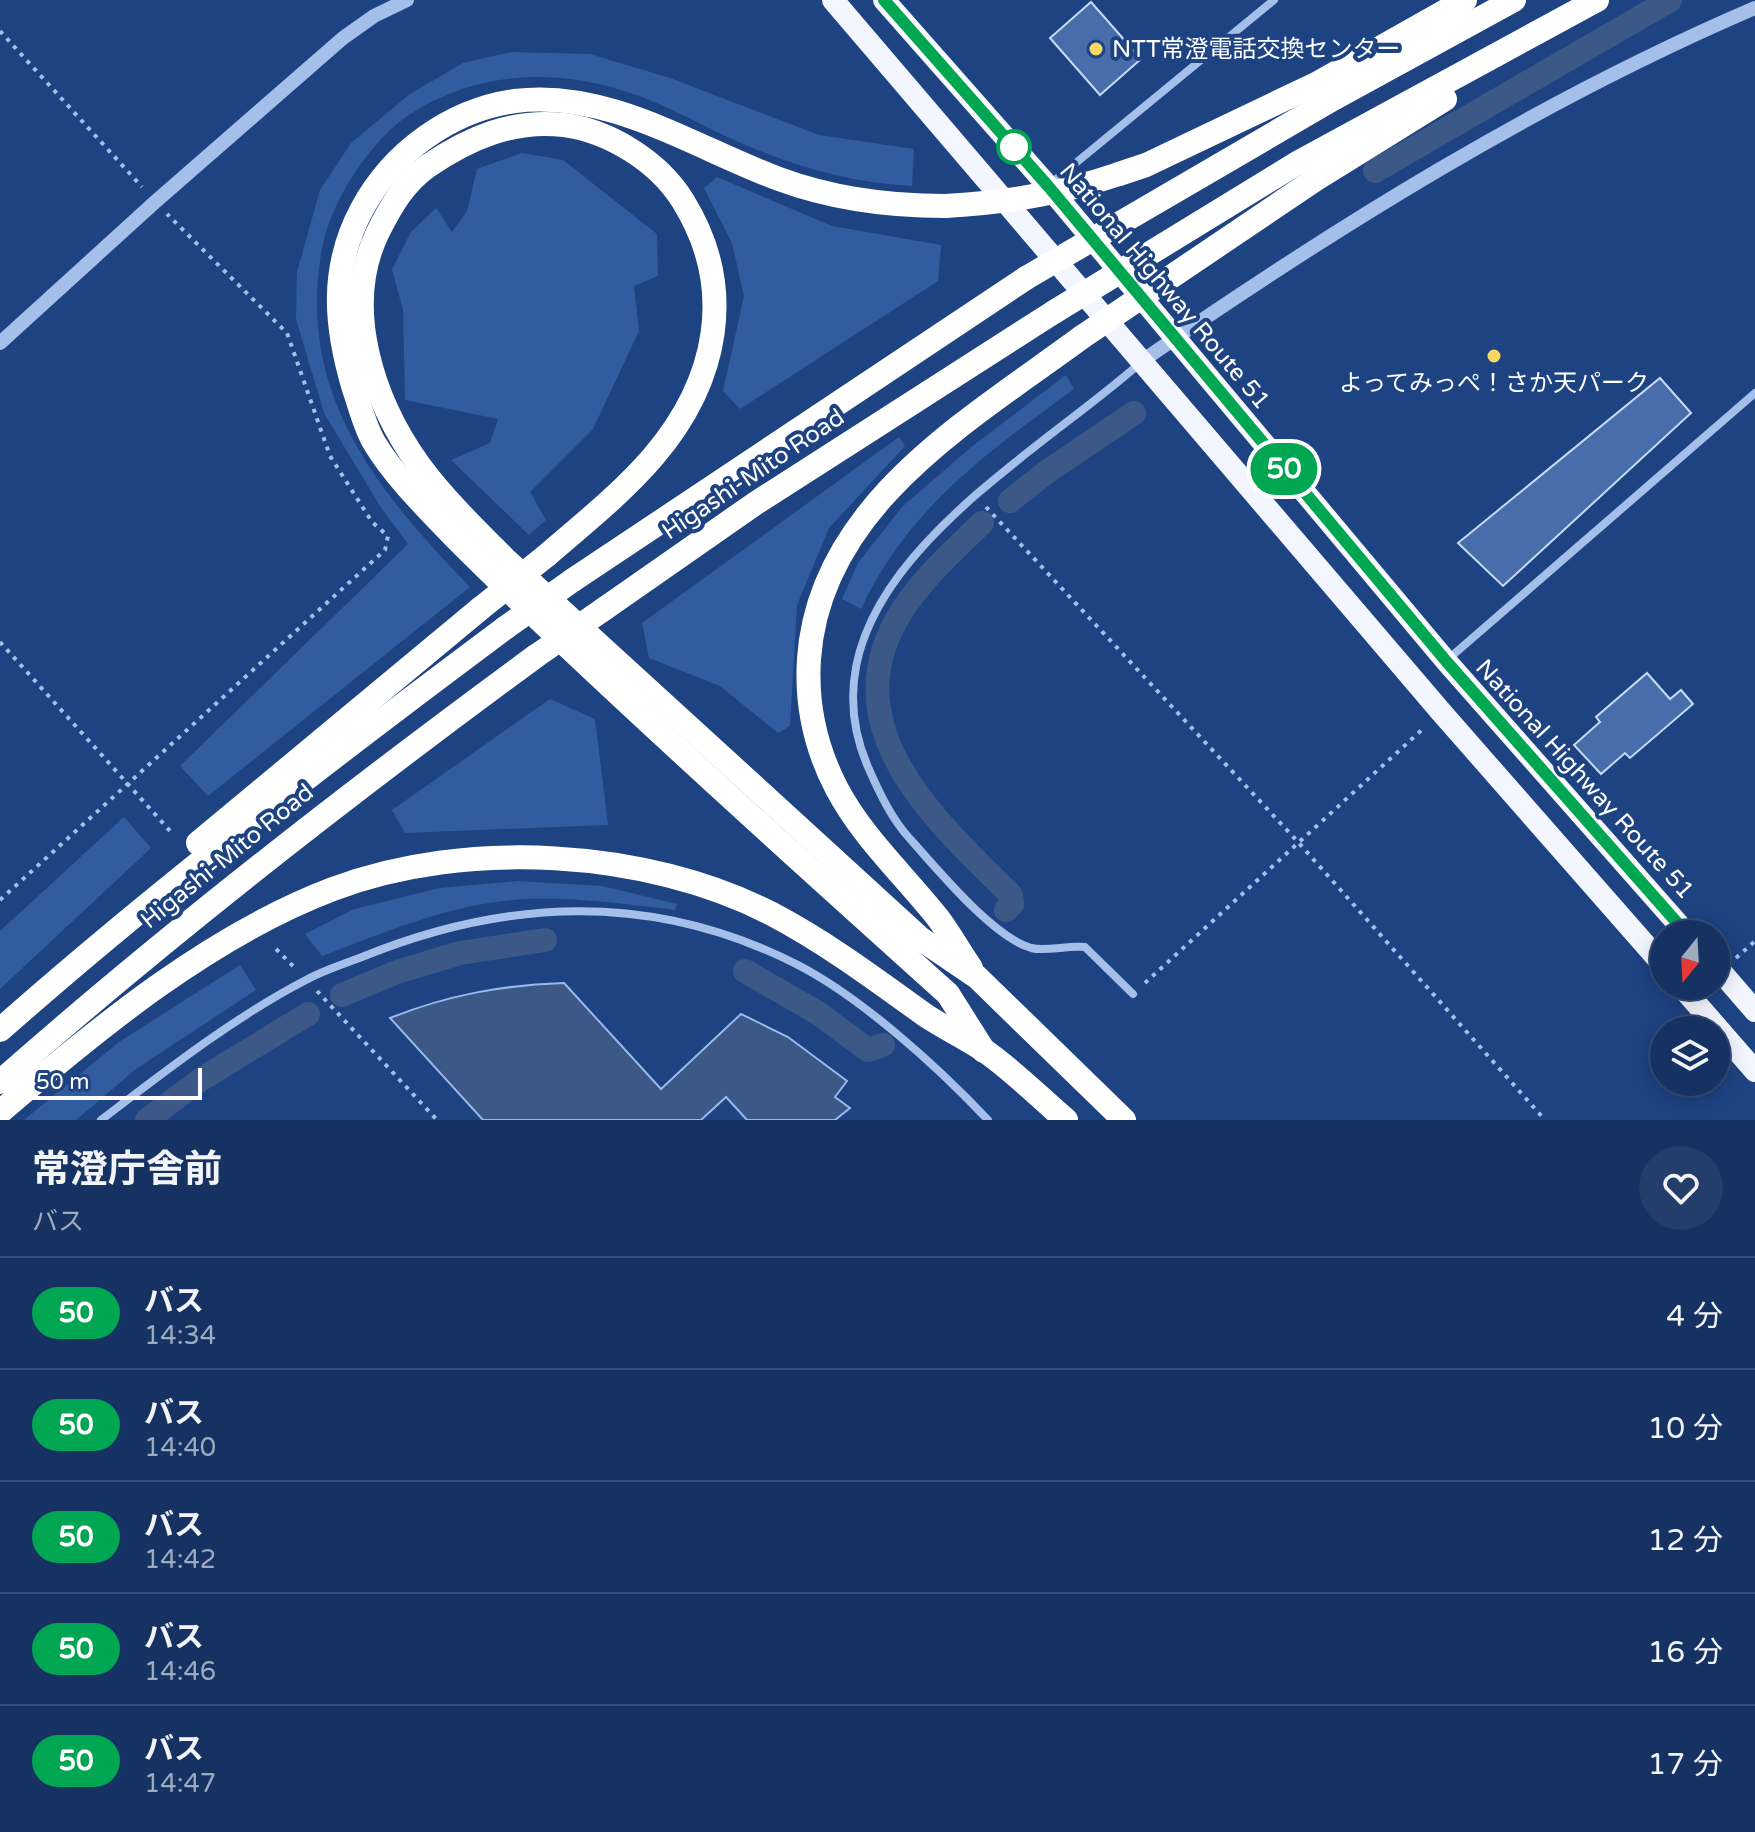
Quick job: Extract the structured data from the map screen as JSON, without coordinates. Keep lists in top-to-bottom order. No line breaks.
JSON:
{"streets":{"highway":["National Highway Route 51","Higashi-Mito Road"]},"places":["NTT常澄電話交換センター","よってみっぺ！さか天パーク"],"lines":["bus line 50"],"scale_bar":"50 m","north":"bottom","page":{"on_map":"50","scale":"50 m","heading":["常澄庁舎前","バス"],"list":[{"mark":"50","name":"バス","note":"14:34","value":"4 分"},{"mark":"50","name":"バス","note":"14:40","value":"10 分"},{"mark":"50","name":"バス","note":"14:42","value":"12 分"},{"mark":"50","name":"バス","note":"14:46","value":"16 分"},{"mark":"50","name":"バス","note":"14:47","value":"17 分"}]}}
